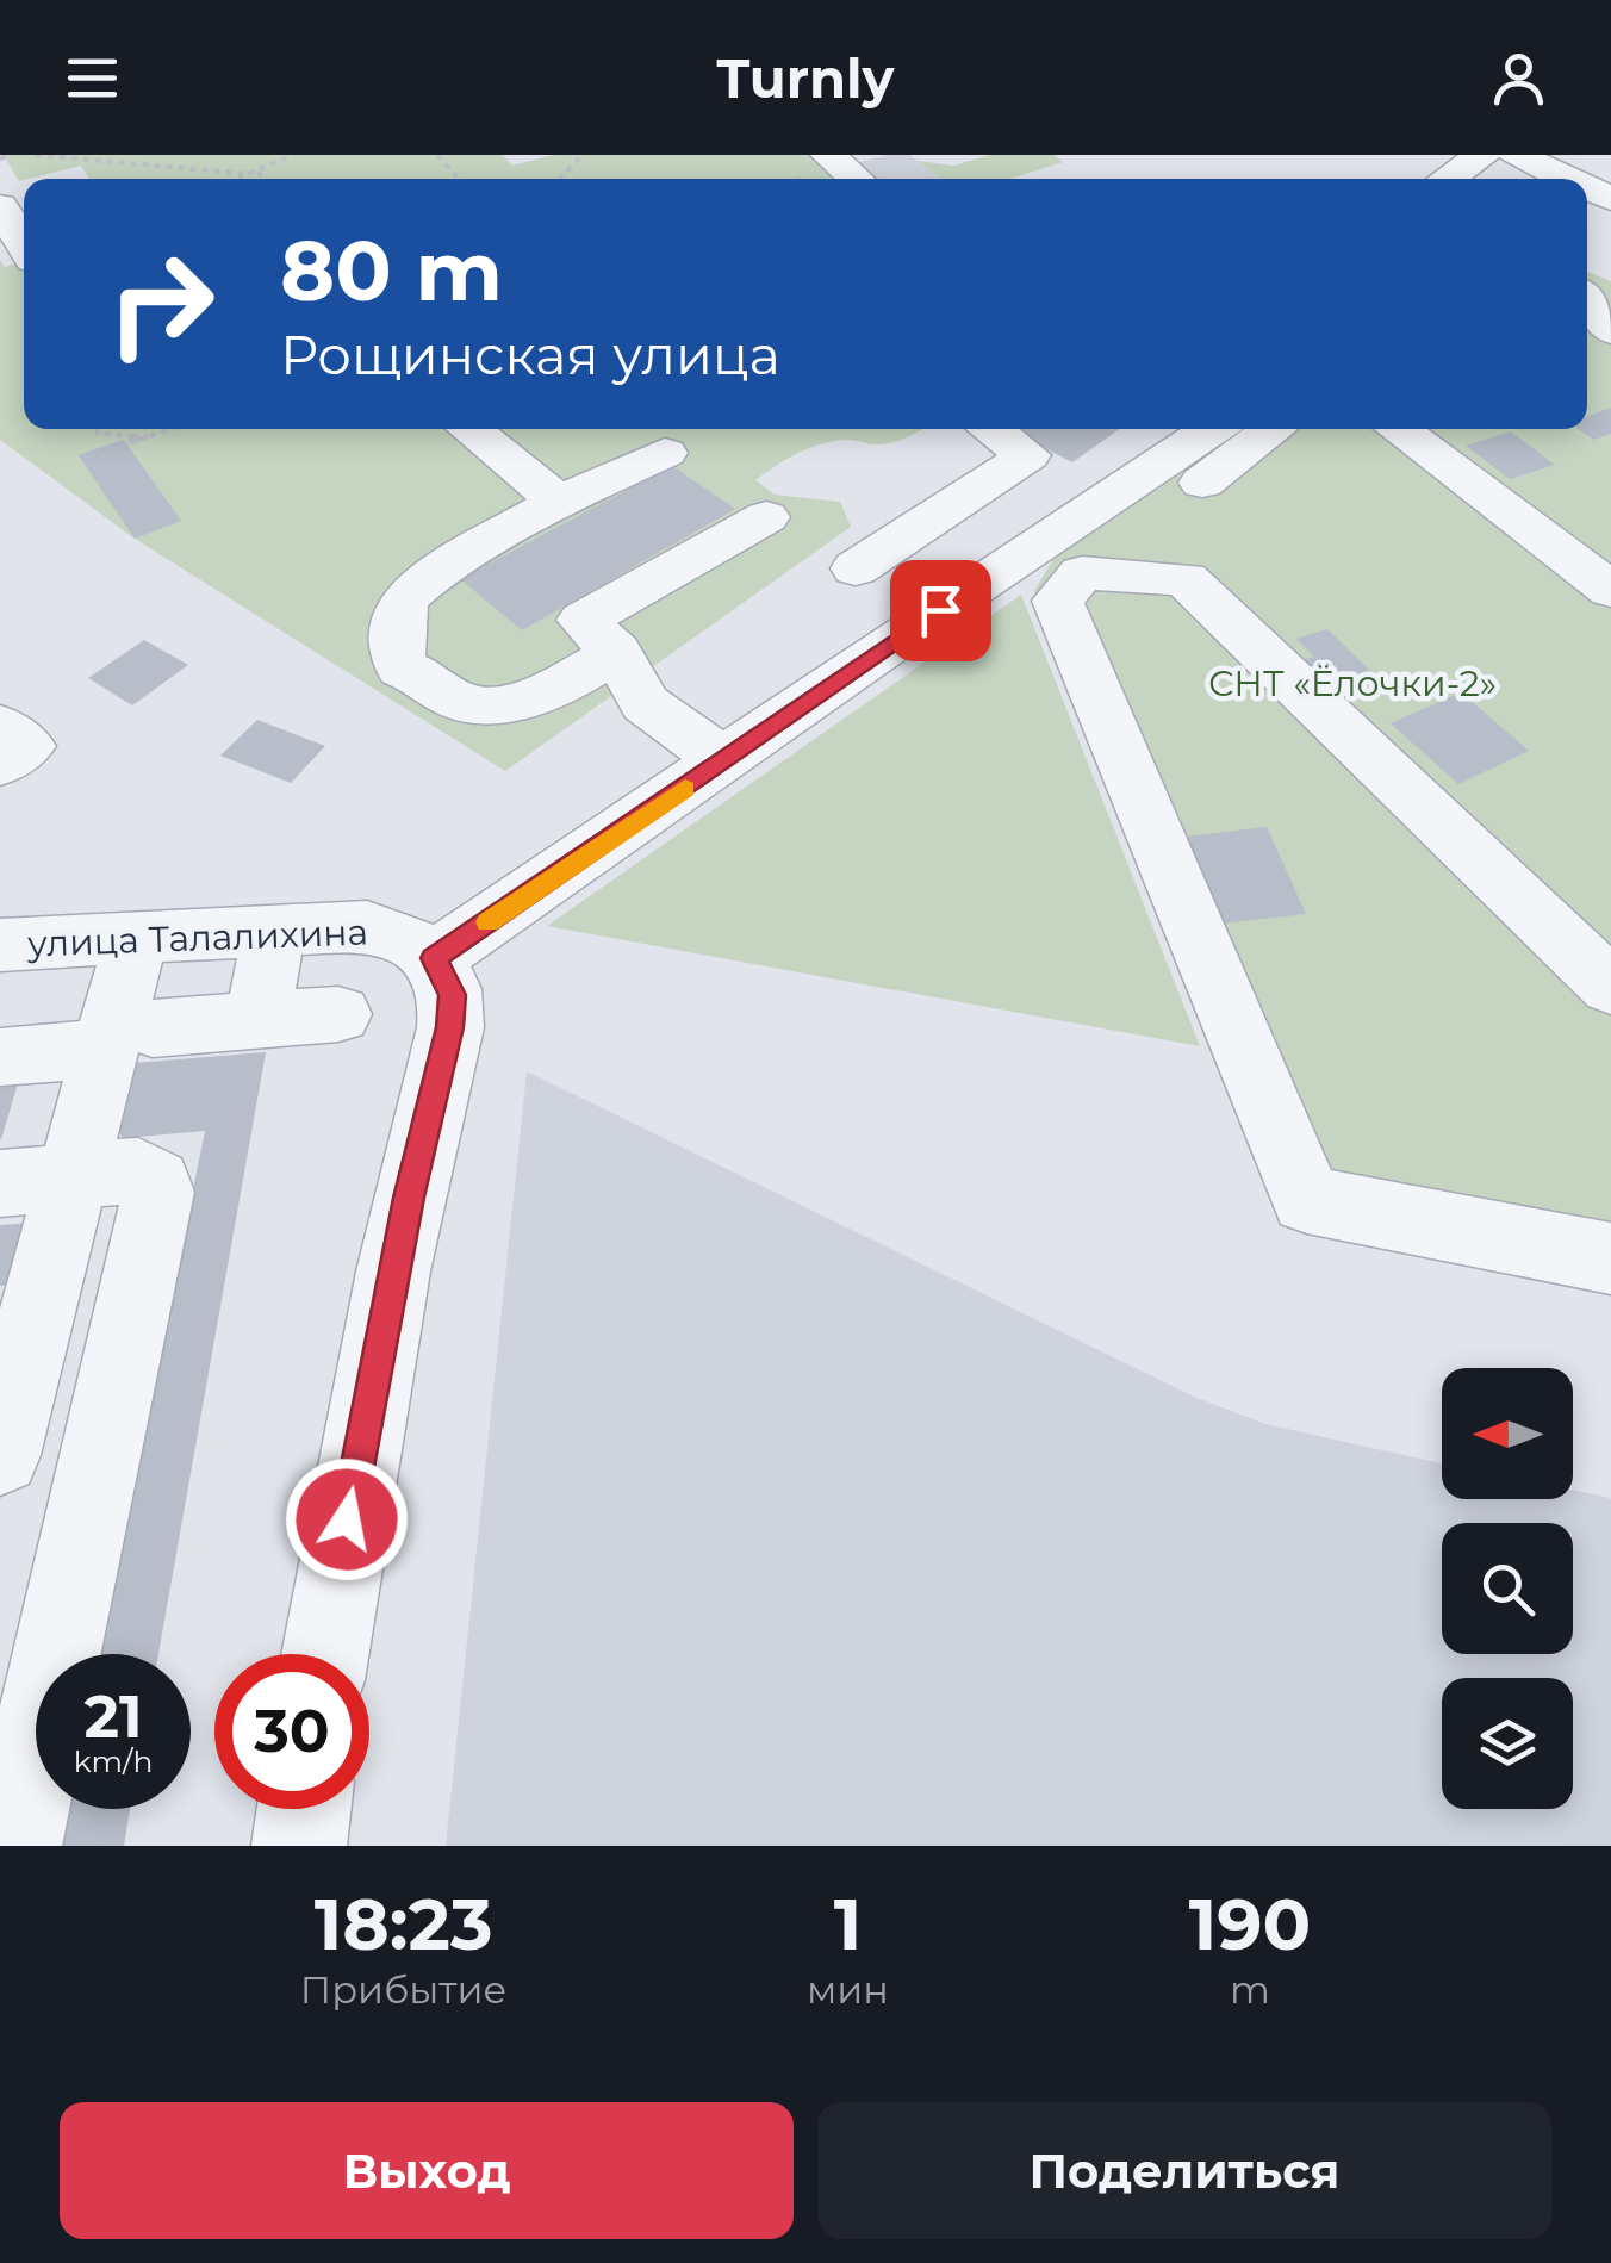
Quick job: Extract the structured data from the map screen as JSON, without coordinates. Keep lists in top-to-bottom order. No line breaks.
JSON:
{"streets":{"street":["улица Талалихина"]},"parks":["СНТ «Ёлочки-2»"],"north":"left","page":{"header":"Turnly","turn":["80 m","Рощинская улица"],"speed":"21 km/h","limit":"30","eta":["18:23","Прибытие","1","мин","190","m"],"buttons":["Выход","Поделиться"]}}
